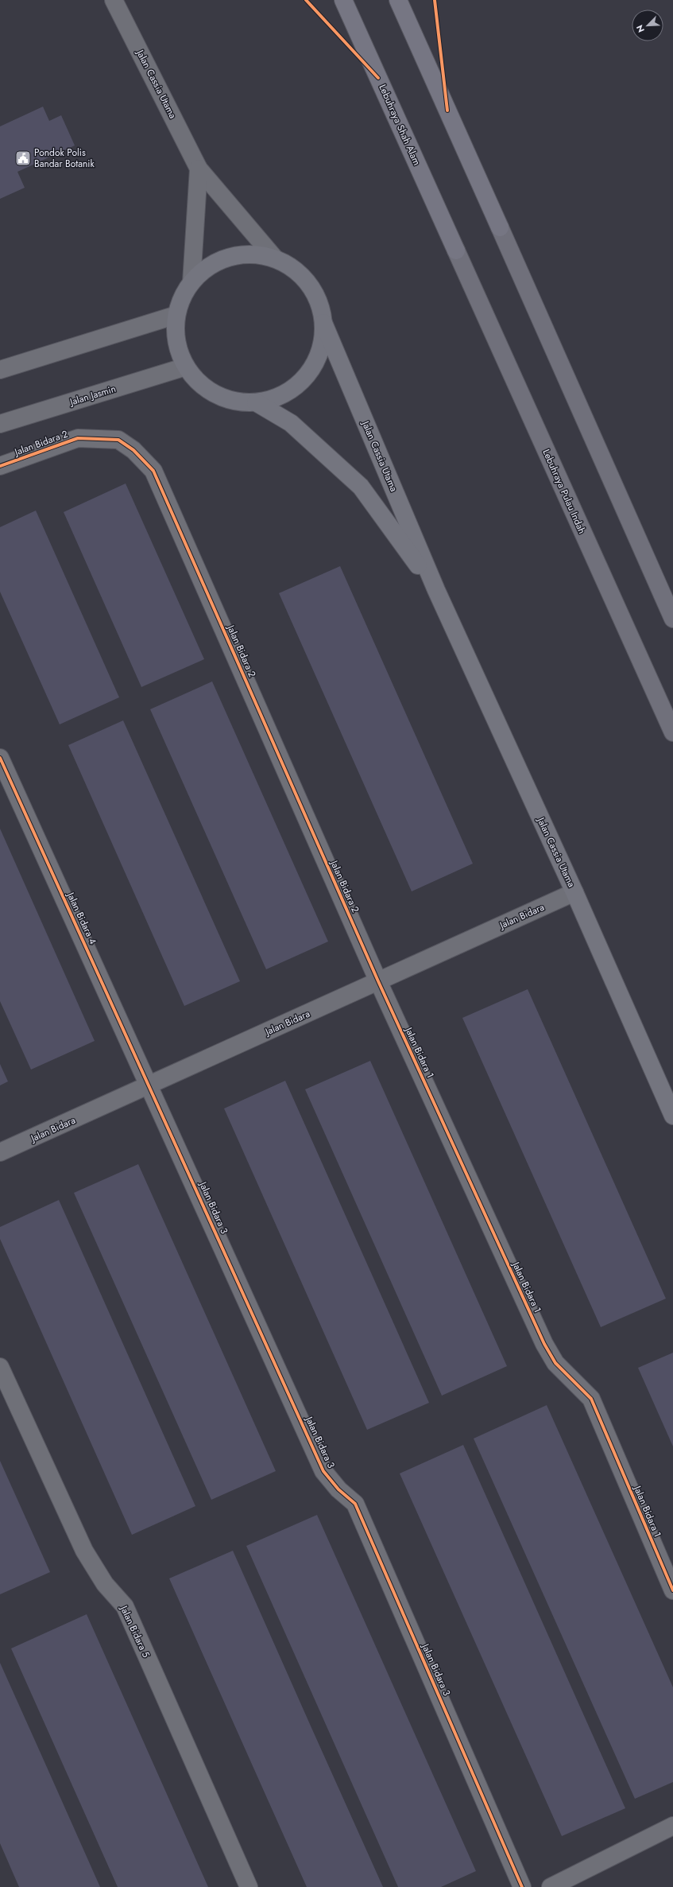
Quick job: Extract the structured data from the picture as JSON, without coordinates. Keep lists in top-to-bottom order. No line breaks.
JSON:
{"streets":{"highway":["Lebuhraya Shah Alam"],"main road":["Lebuhraya Pulau Indah"],"street":["Jalan Cassia Utama","Jalan Jasmin","Jalan Bidara 2","Jalan Bidara","Jalan Bidara 4","Jalan Bidara 1","Jalan Bidara 3","Jalan Bidara 5"]},"crossings":[["Jalan Cassia Utama","Jalan Bidara"],["Lebuhraya Shah Alam","Lebuhraya Pulau Indah"],["Jalan Bidara 2","Jalan Bidara"],["Jalan Bidara 2","Jalan Bidara 1"],["Jalan Bidara","Jalan Bidara 4"],["Jalan Bidara","Jalan Bidara 1"],["Jalan Bidara","Jalan Bidara 3"],["Jalan Bidara 4","Jalan Bidara 3"]],"places":{"public building":["Pondok Polis Bandar Botanik"]},"north":"bottom left"}
